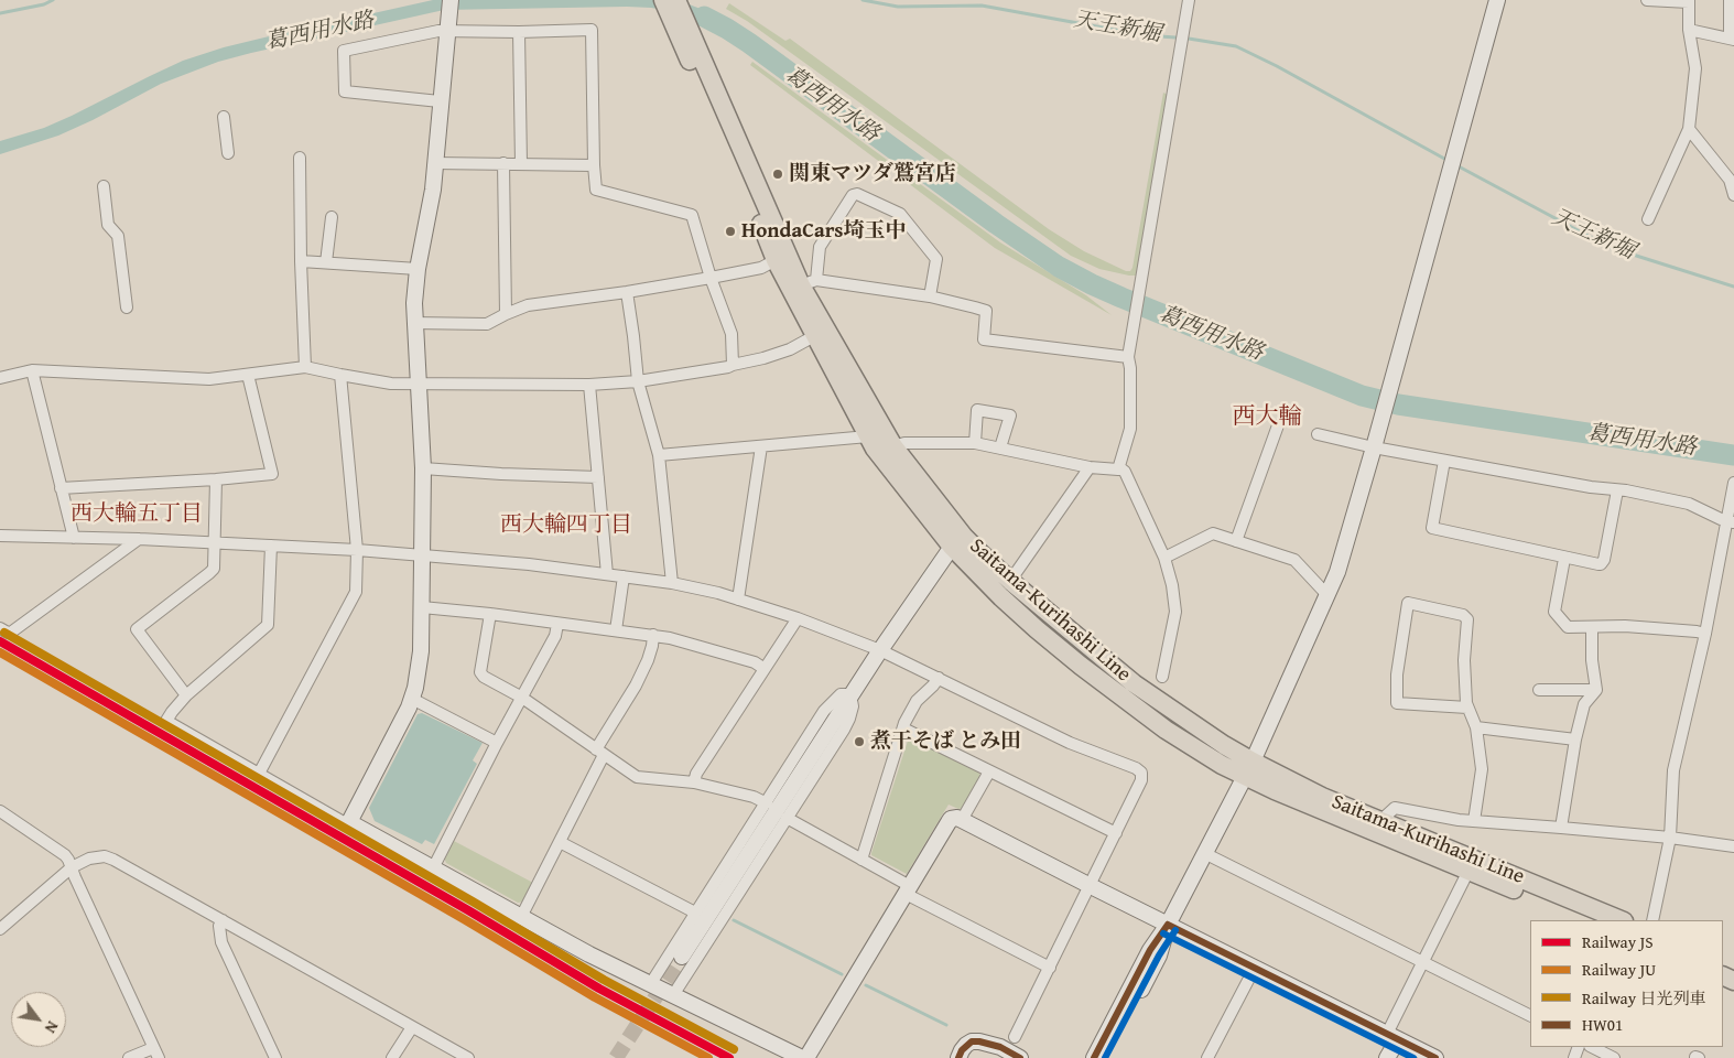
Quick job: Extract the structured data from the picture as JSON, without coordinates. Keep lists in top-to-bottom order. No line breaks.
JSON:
{"streets":{"main road":["Saitama-Kurihashi Line"]},"districts":["西大輪","西大輪五丁目","西大輪四丁目"],"water":["天王新堀","葛西用水路"],"places":["関東マツダ鷲宮店","HondaCars埼玉中","煮干そば とみ田"],"lines":["rail line 日光列車","rail line JS","rail line JU","transit line HW01"],"legend":["Railway JS","Railway JU","Railway 日光列車","HW01"],"north":"bottom right"}
